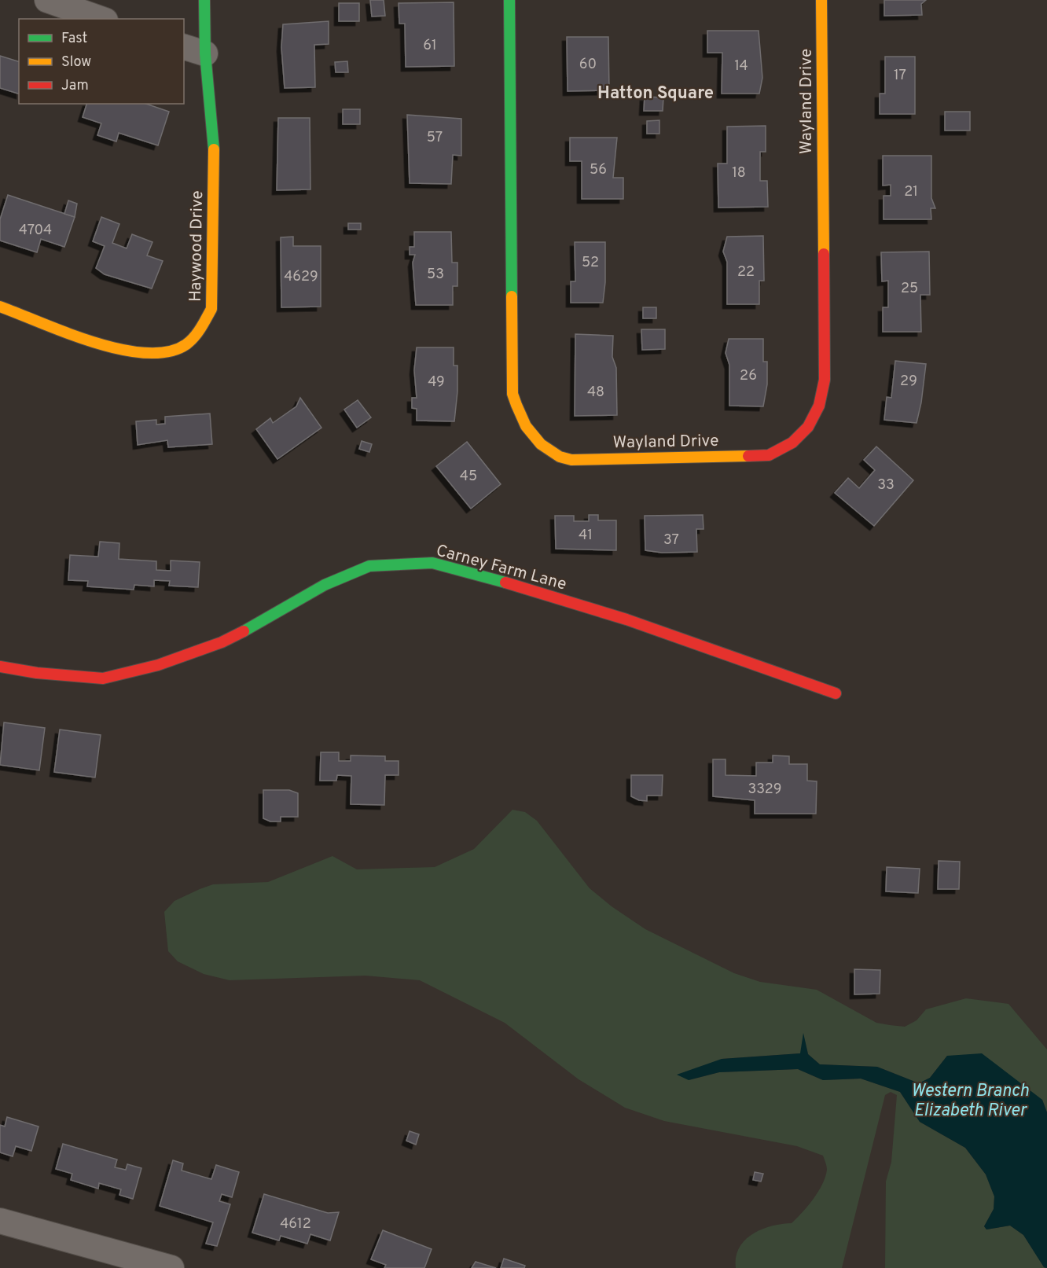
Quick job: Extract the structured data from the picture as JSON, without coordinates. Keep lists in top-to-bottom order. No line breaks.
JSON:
{"streets":{"street":["Wayland Drive","Haywood Drive","Carney Farm Lane"]},"districts":["Hatton Square"],"water":["Western Branch Elizabeth River"],"house_numbers":["61","60","14","17","57","56","18","21","4704","52","22","53","4629","25","26","29","49","48","45","33","41","37","3329","4612"],"legend":["Fast","Slow","Jam"]}
